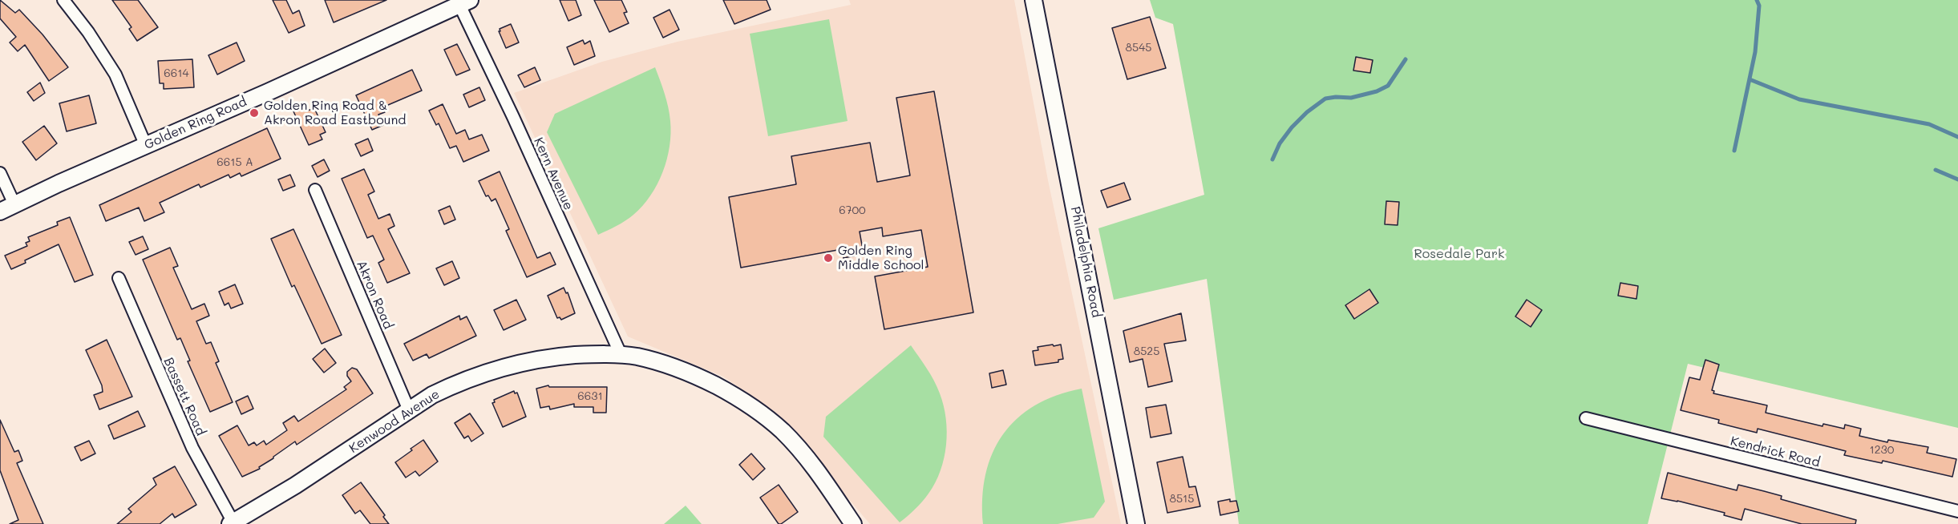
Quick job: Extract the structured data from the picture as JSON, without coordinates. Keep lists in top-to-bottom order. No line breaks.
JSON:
{"streets":{"main road":["Golden Ring Road","Philadelphia Road","Kenwood Avenue"],"street":["Kern Avenue","Akron Road","Bassett Road","Kendrick Road"]},"crossings":[["Golden Ring Road","Kern Avenue"],["Kern Avenue","Kenwood Avenue"],["Akron Road","Kenwood Avenue"],["Bassett Road","Kenwood Avenue"]],"parks":["Rosedale Park"],"places":["Golden Ring Road & Akron Road Eastbound","Golden Ring Middle School"],"house_numbers":["8545","6614","6615 A","6700","8525","6631","1230","8515"]}
